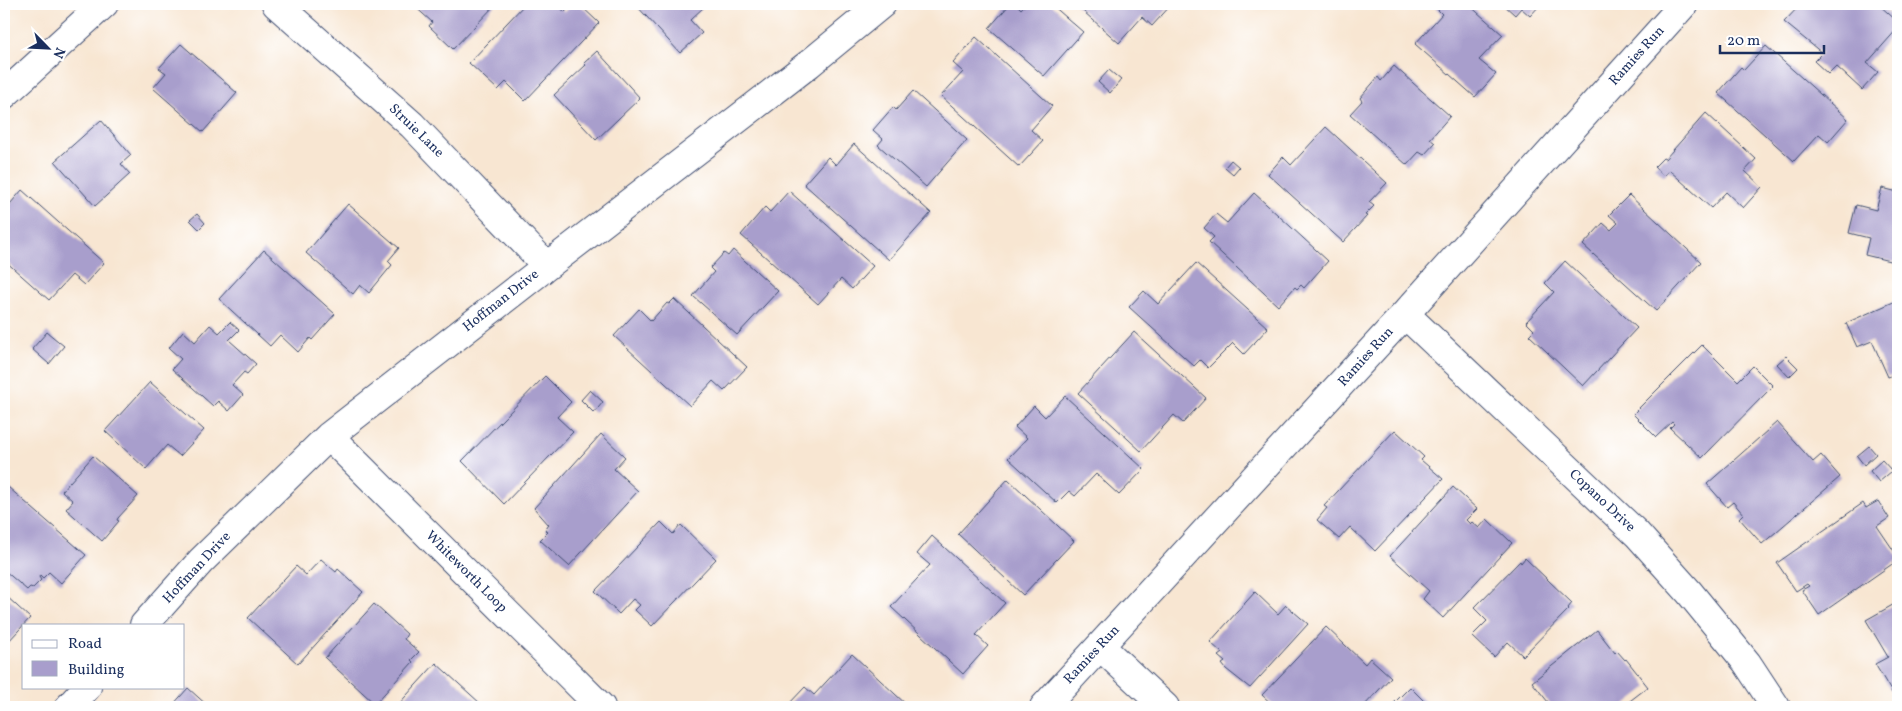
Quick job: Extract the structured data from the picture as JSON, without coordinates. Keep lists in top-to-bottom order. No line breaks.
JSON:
{"streets":{"street":["Ramies Run","Struie Lane","Hoffman Drive","Copano Drive","Whiteworth Loop"]},"crossings":[["Ramies Run","Copano Drive"],["Struie Lane","Hoffman Drive"],["Hoffman Drive","Whiteworth Loop"]],"legend":["Road","Building"],"scale_bar":"20 m","north":"bottom right"}
